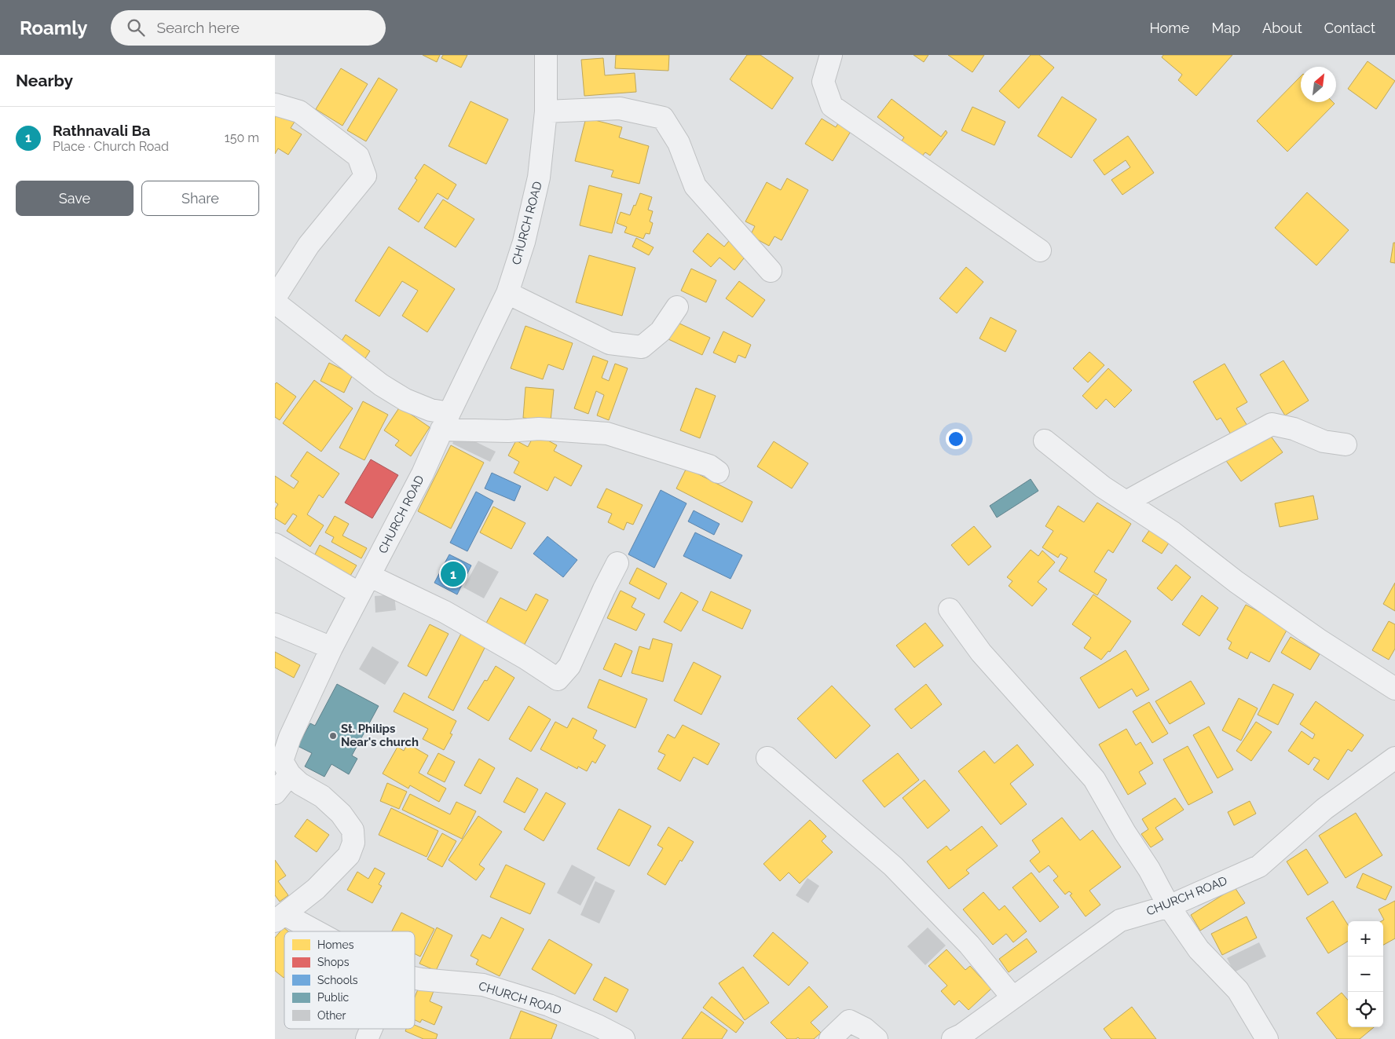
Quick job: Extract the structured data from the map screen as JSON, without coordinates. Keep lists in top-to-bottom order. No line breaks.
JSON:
{"streets":{"street":["CHURCH ROAD"]},"places":["St. Philips Near's church"],"legend":["Homes","Shops","Schools","Public","Other"],"north":"top right","page":{"header":"Roamly","search":"Search here","nav":["Home","Map","About","Contact"],"heading":"Nearby","list":[{"mark":"1","name":"Rathnavali Ba","note":"Place · Church Road","value":"150 m"}],"buttons":["Save","Share"],"pins":"1","map_buttons":["+","−"]}}
